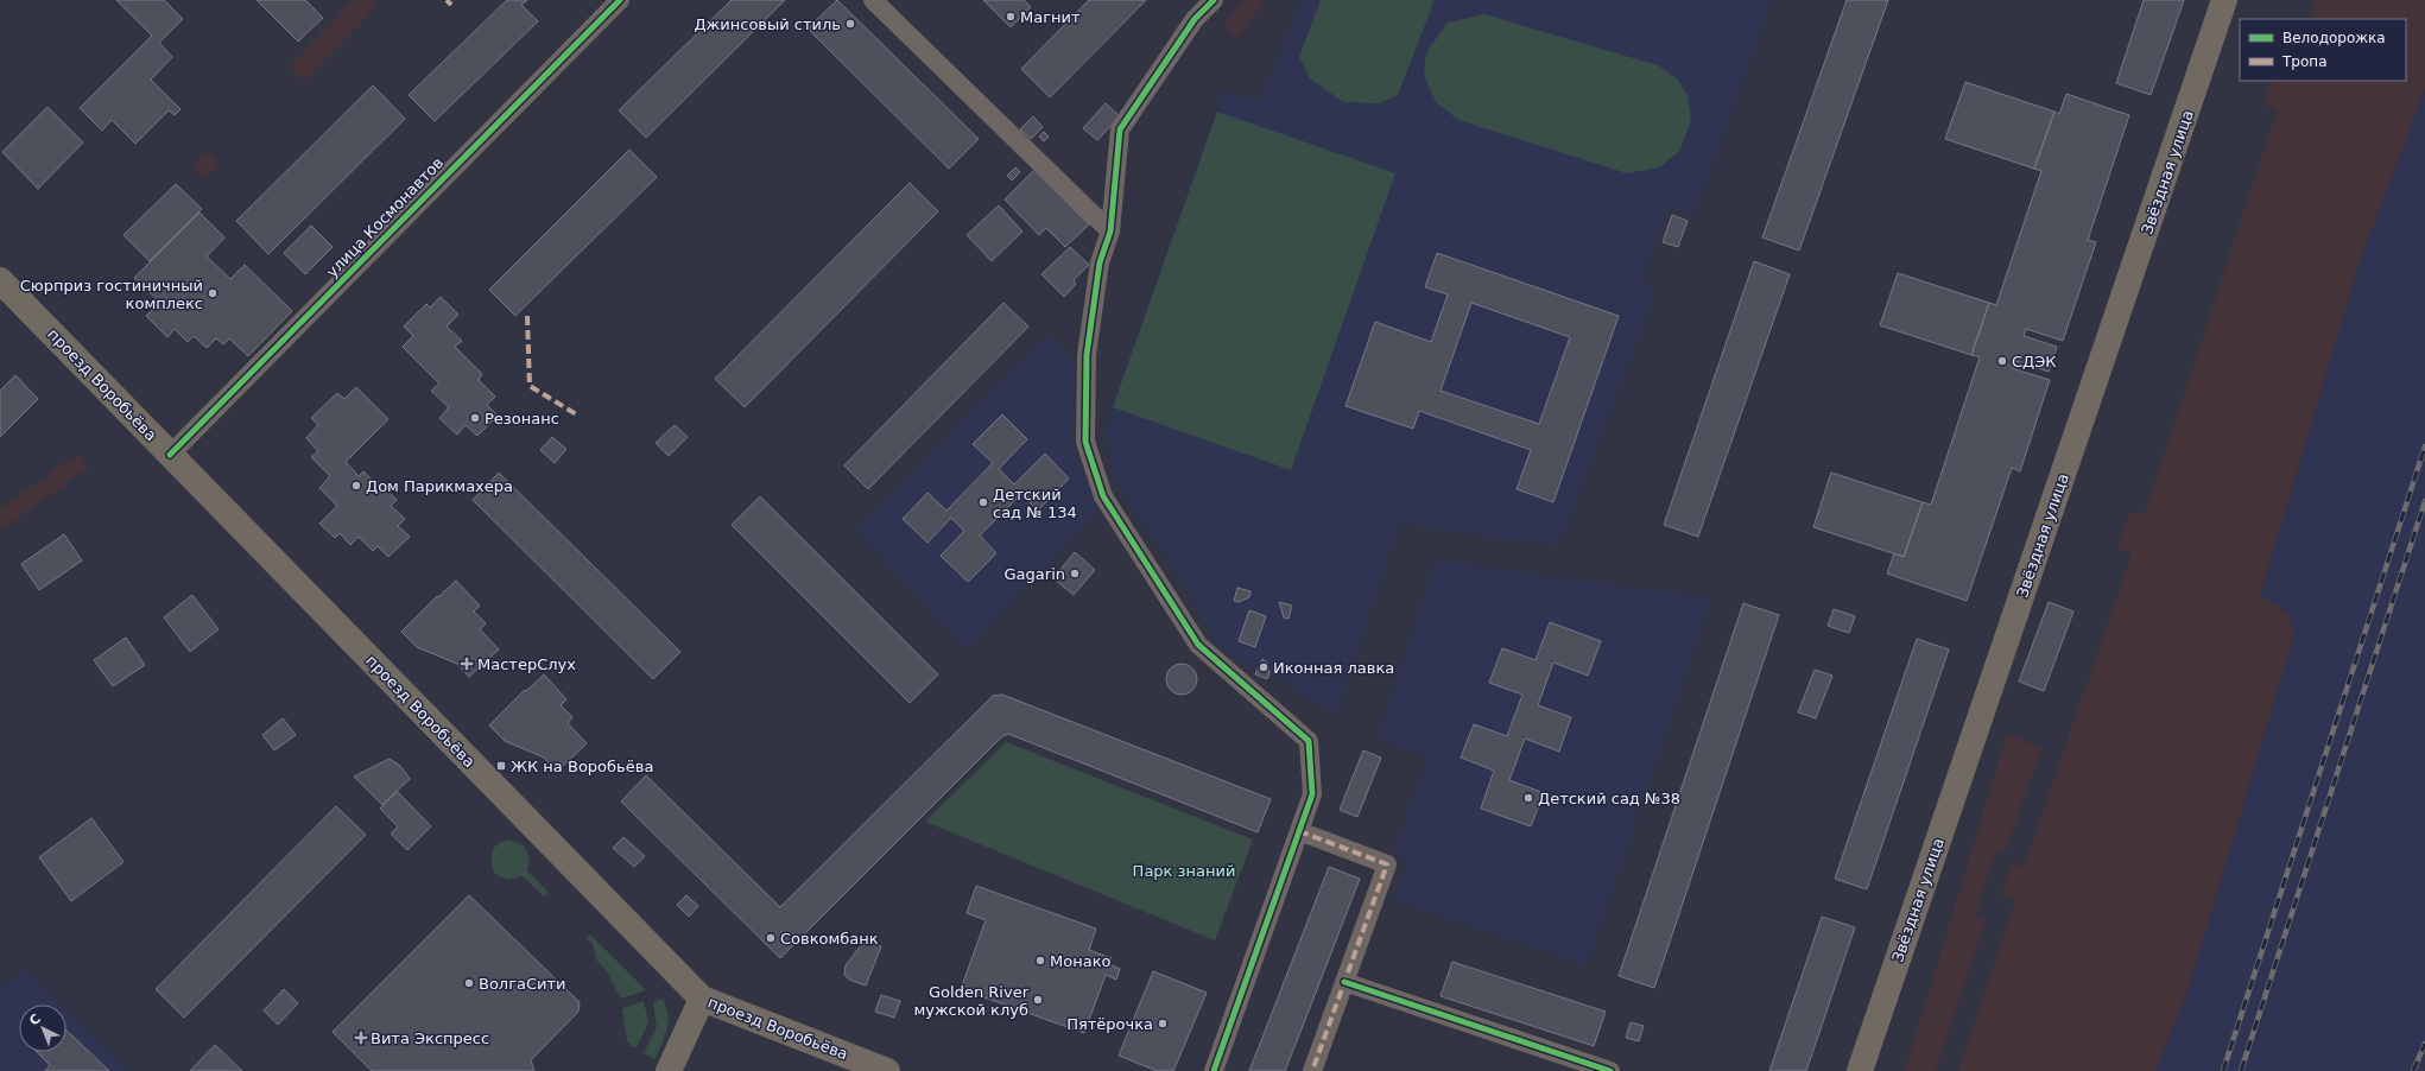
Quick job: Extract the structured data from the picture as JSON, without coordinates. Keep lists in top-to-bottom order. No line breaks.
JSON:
{"streets":{"main road":["Звёздная улица","проезд Воробьёва"],"street":["улица Космонавтов"]},"crossings":[["улица Космонавтов","проезд Воробьёва"]],"parks":["Парк знаний"],"places":{"other":["Магнит","Джинсовый стиль","Сюрприз гостиничный комплекс","СДЭК","Резонанс","Дом Парикмахера","Детский сад № 134","Gagarin","Иконная лавка","Детский сад №38","Совкомбанк","Монако","ВолгаСити","Golden River мужской клуб","Пятёрочка"],"health":["МастерСлух","Вита Экспресс"],"transit":["ЖК на Воробьёва"]},"legend":["Велодорожка","Тропа"],"north":"top left"}
